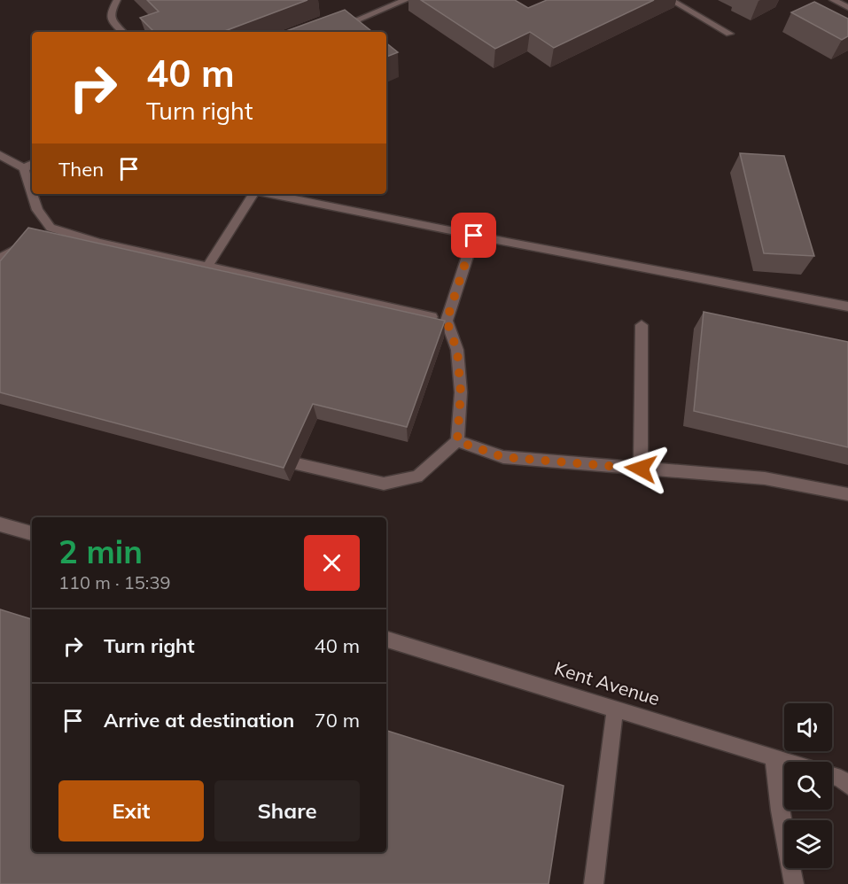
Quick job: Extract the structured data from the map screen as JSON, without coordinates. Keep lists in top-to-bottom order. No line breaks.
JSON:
{"streets":{"street":["Kent Avenue"]},"page":{"turn":["40 m","Turn right"],"then":"Then","heading":["2 min","110 m · 15:39"],"list":[{"name":"Turn right","value":"40 m"},{"name":"Arrive at destination","value":"70 m"}],"buttons":["Exit","Share"]}}
